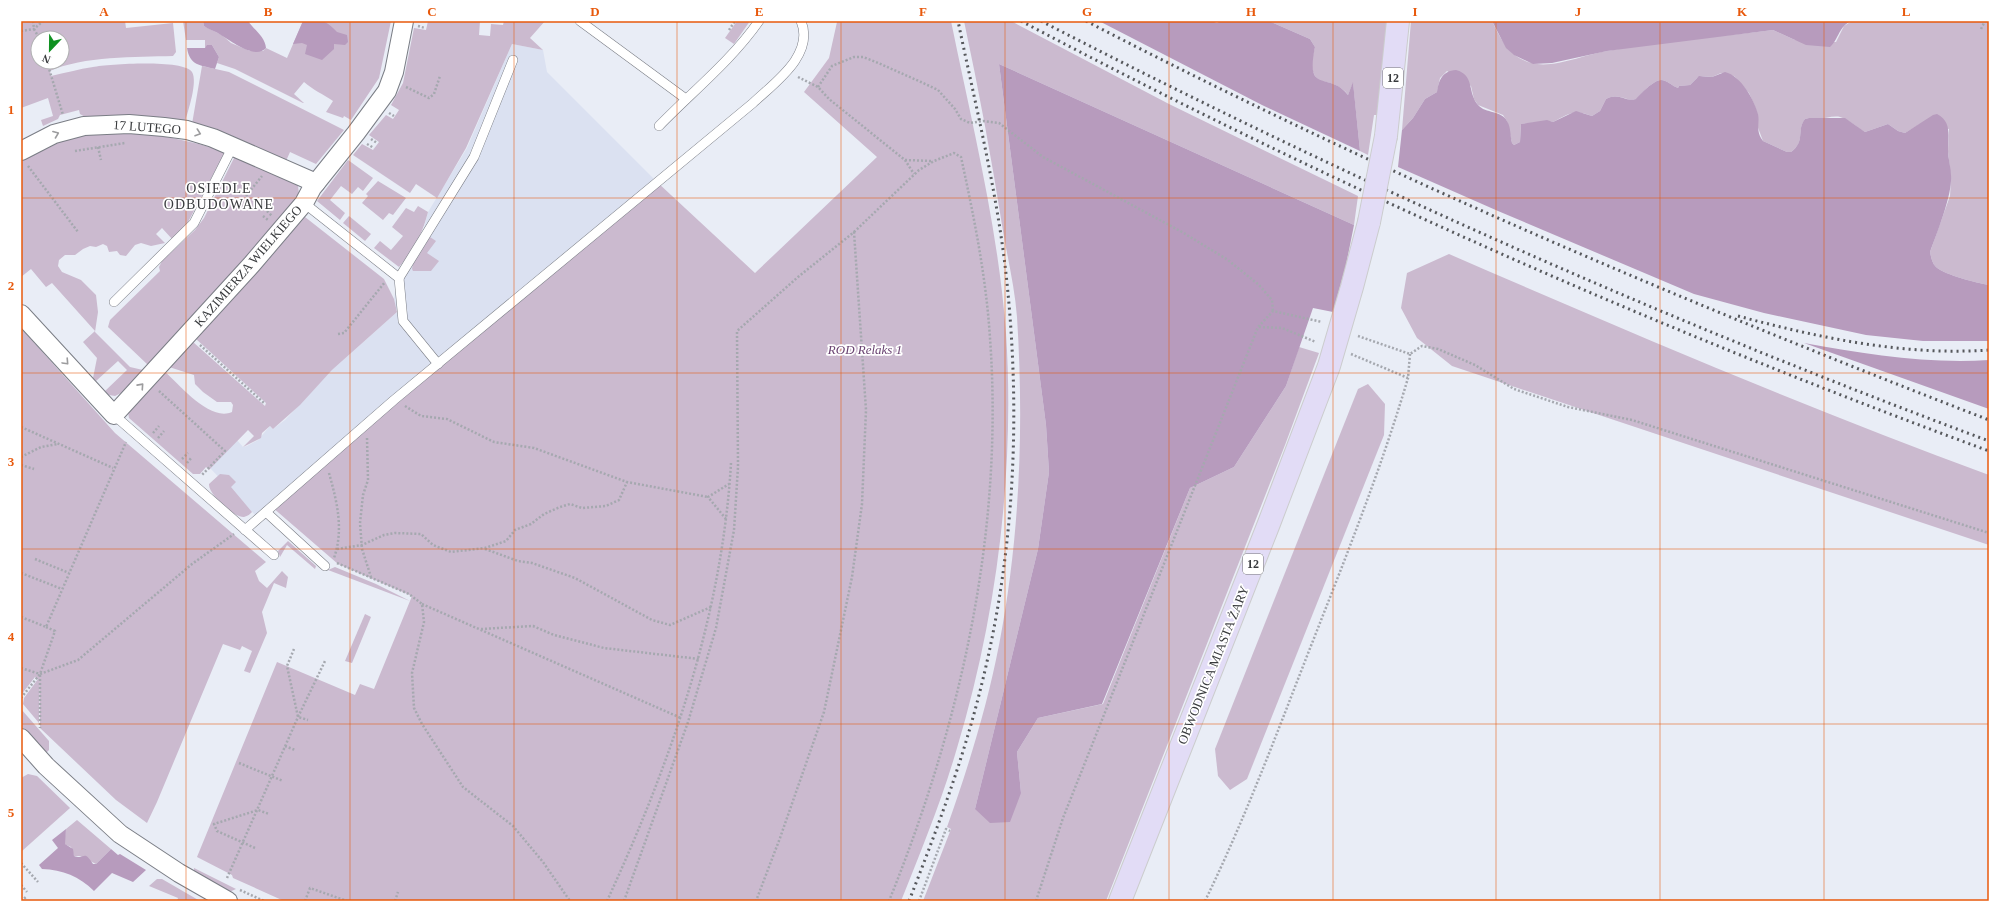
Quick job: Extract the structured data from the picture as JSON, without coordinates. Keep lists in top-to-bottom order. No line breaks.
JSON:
{"streets":{"main road":["12","OBWODNICA MIASTA ŻARY"],"street":["17 LUTEGO","KAZIMIERZA WIELKIEGO"]},"crossings":[["17 LUTEGO","KAZIMIERZA WIELKIEGO"]],"one_way":["17 LUTEGO","KAZIMIERZA WIELKIEGO"],"districts":["OSIEDLE ODBUDOWANE"],"parks":["ROD Relaks 1"],"north":"bottom","grid":{"columns":["A","B","C","D","E","F","G","H","I","J","K","L"],"rows":["1","2","3","4","5"]}}
